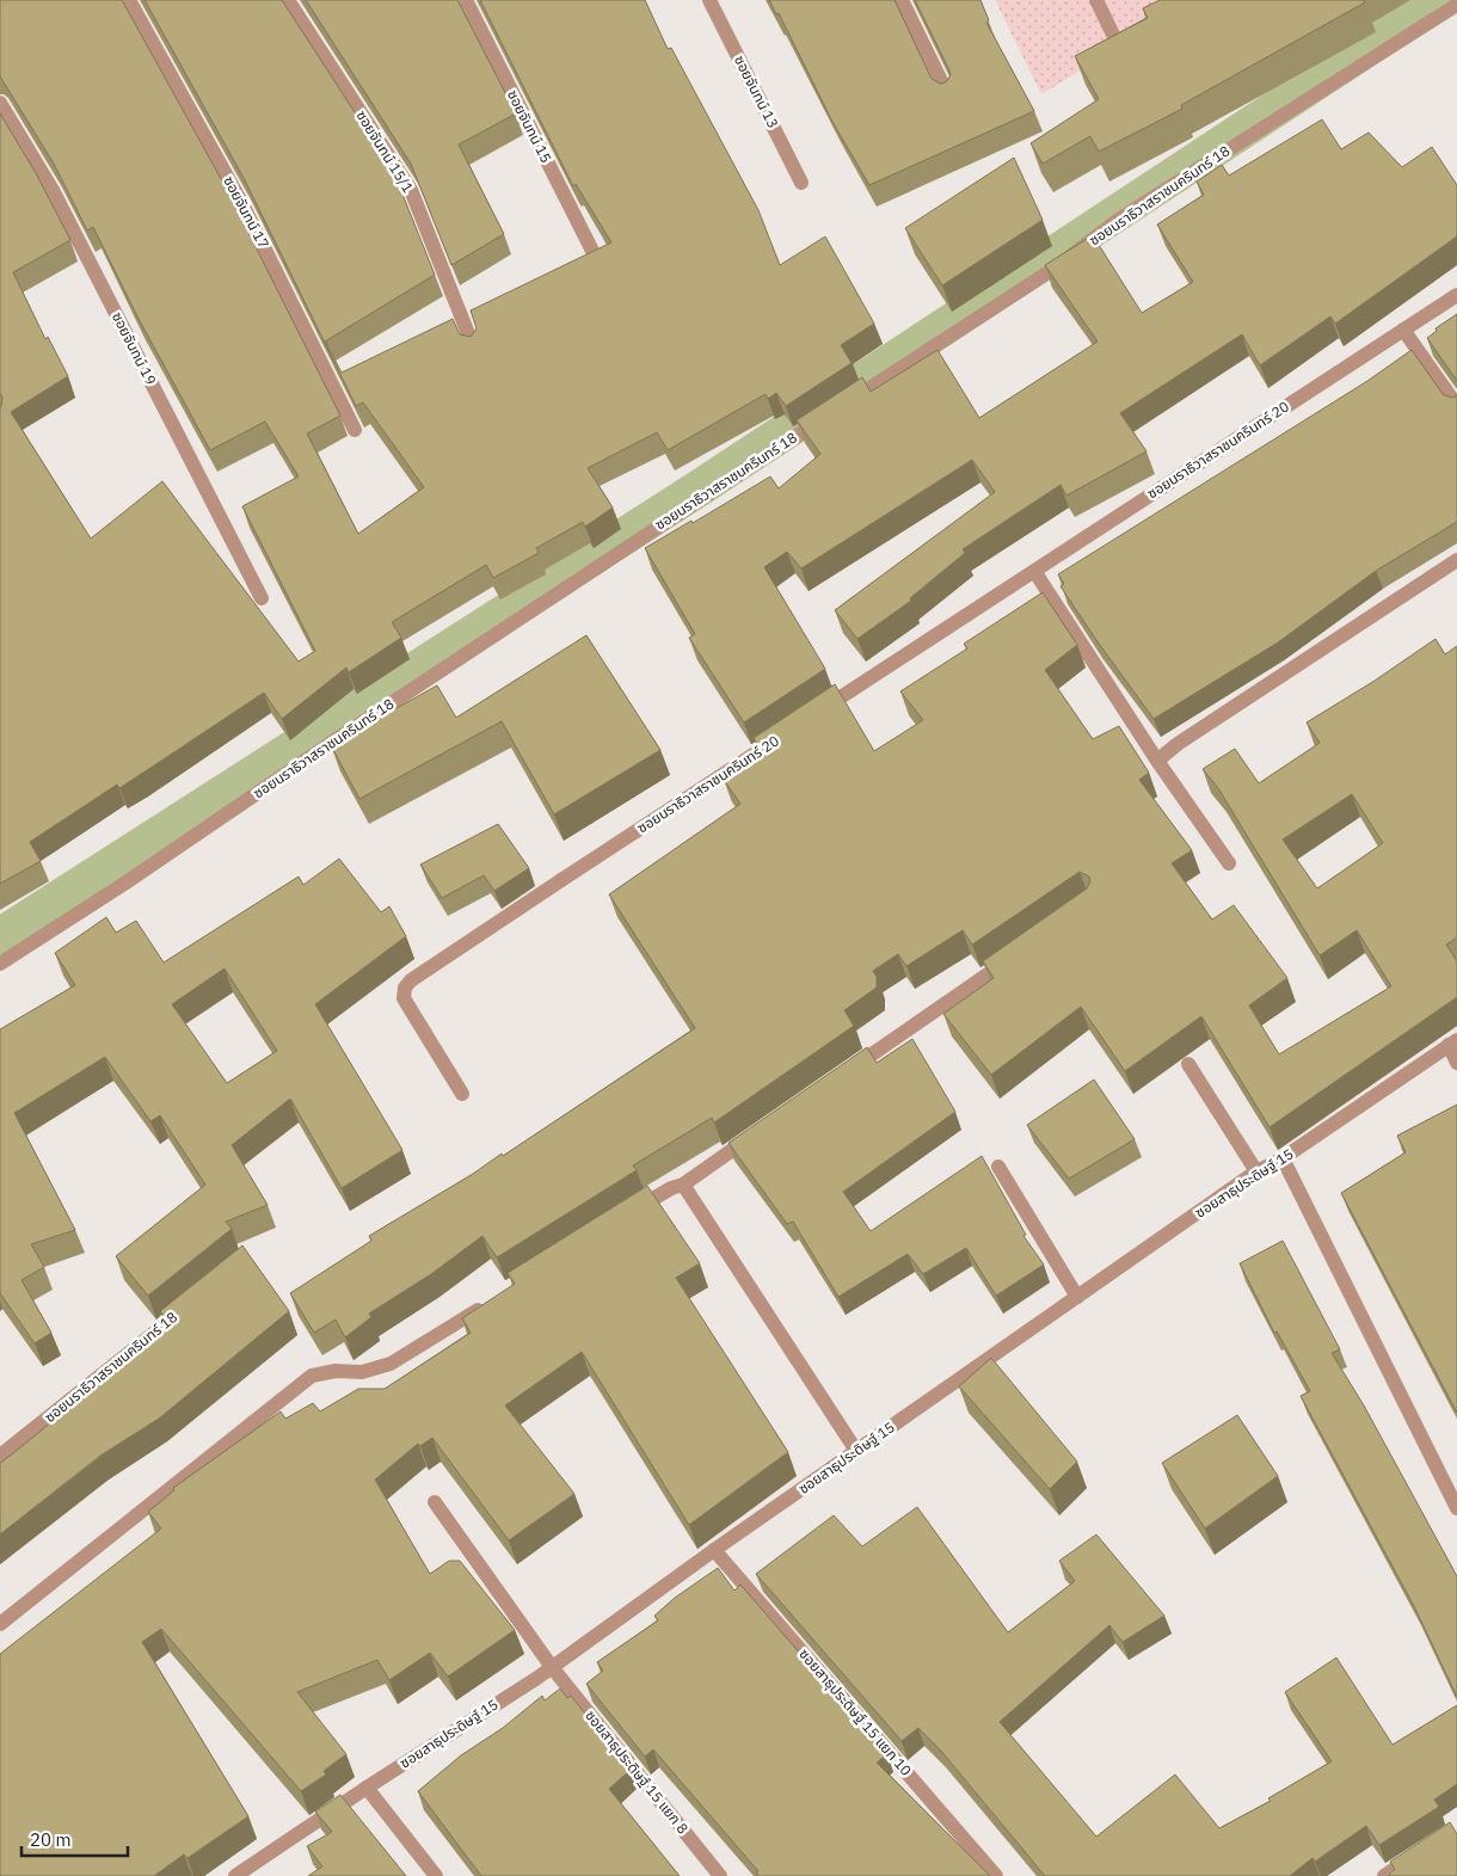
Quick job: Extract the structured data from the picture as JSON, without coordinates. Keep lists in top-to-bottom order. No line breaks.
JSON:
{"streets":{"street":["ซอยจันทน์ 13","ซอยจันทน์ 15","ซอยจันทน์ 15/1","ซอยนราธิวาสราชนครินทร์ 18","ซอยจันทน์ 17","ซอยจันทน์ 19","ซอยนราธิวาสราชนครินทร์ 20","ซอยสาธุประดิษฐ์ 15","ซอยสาธุประดิษฐ์ 15 แยก 10","ซอยสาธุประดิษฐ์ 15 แยก 8"]},"crossings":[["ซอยสาธุประดิษฐ์ 15","ซอยสาธุประดิษฐ์ 15 แยก 10"],["ซอยสาธุประดิษฐ์ 15","ซอยสาธุประดิษฐ์ 15 แยก 8"]],"scale_bar":"20 m"}
